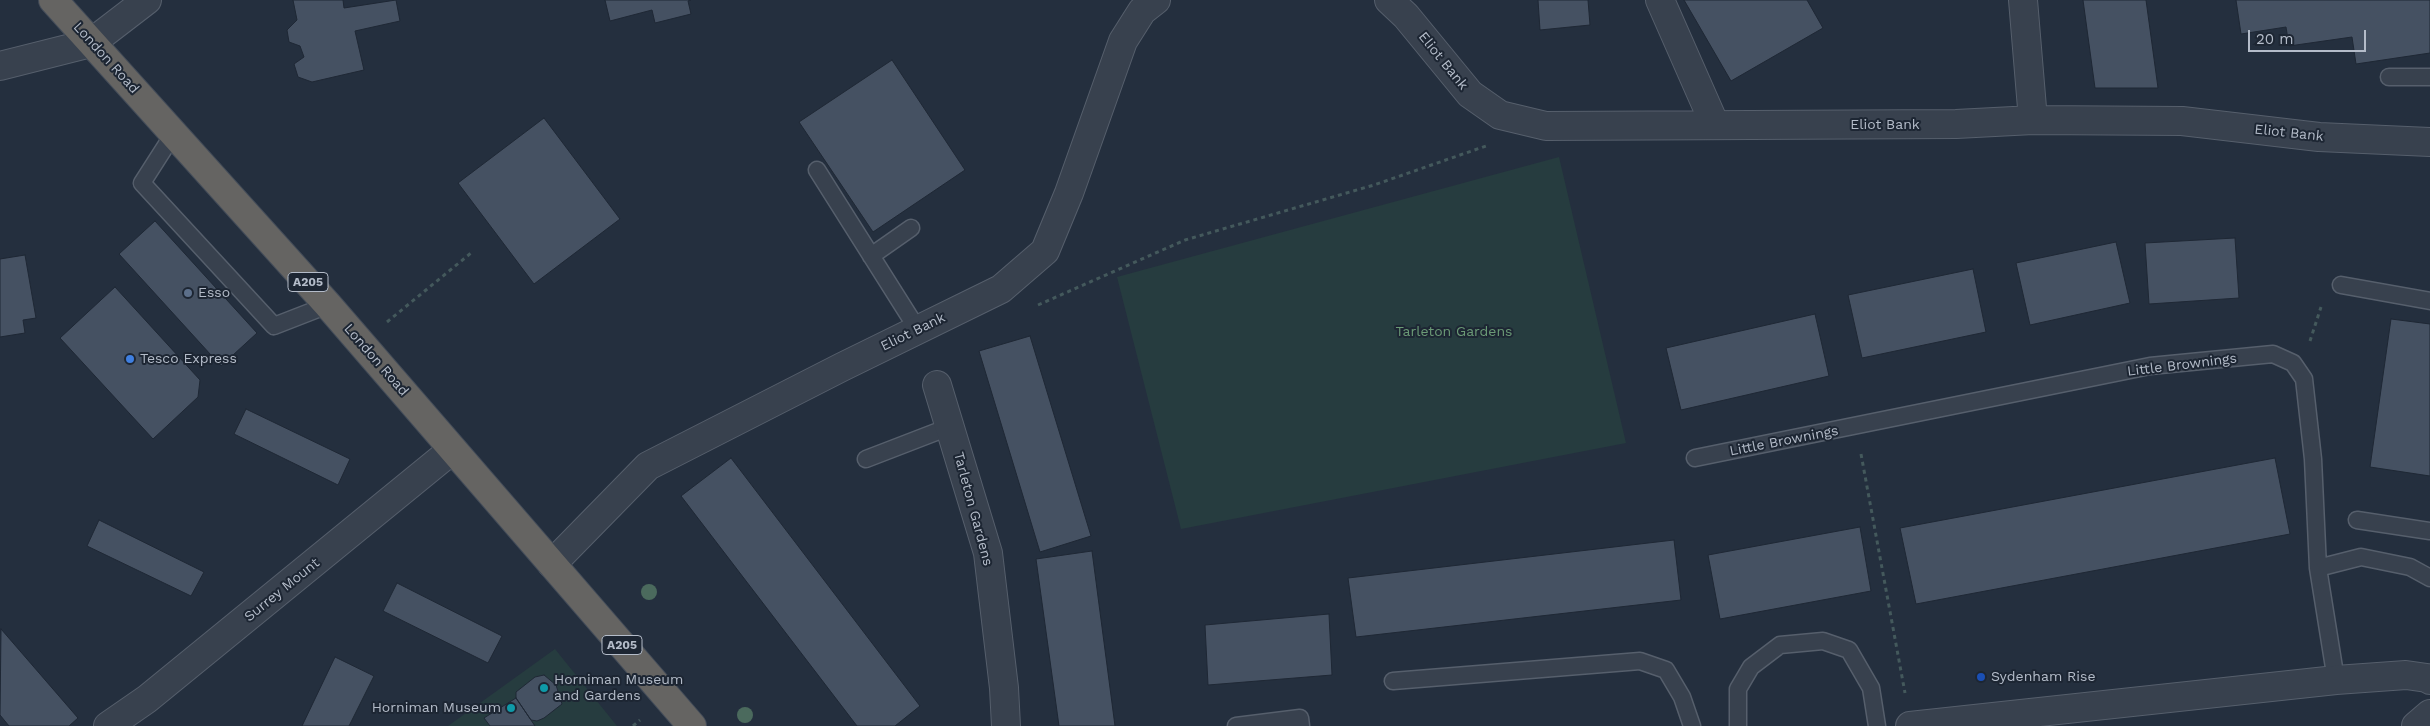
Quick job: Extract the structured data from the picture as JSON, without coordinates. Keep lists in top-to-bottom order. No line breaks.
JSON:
{"streets":{"highway":["London Road","A205"],"street":["Eliot Bank","Tarleton Gardens","Surrey Mount"],"lane":["Little Brownings"]},"crossings":[["London Road","Eliot Bank"],["London Road","Surrey Mount"]],"parks":["Tarleton Gardens"],"places":["Esso","Tesco Express","Sydenham Rise","Horniman Museum and Gardens","Horniman Museum"],"scale_bar":"20 m"}
